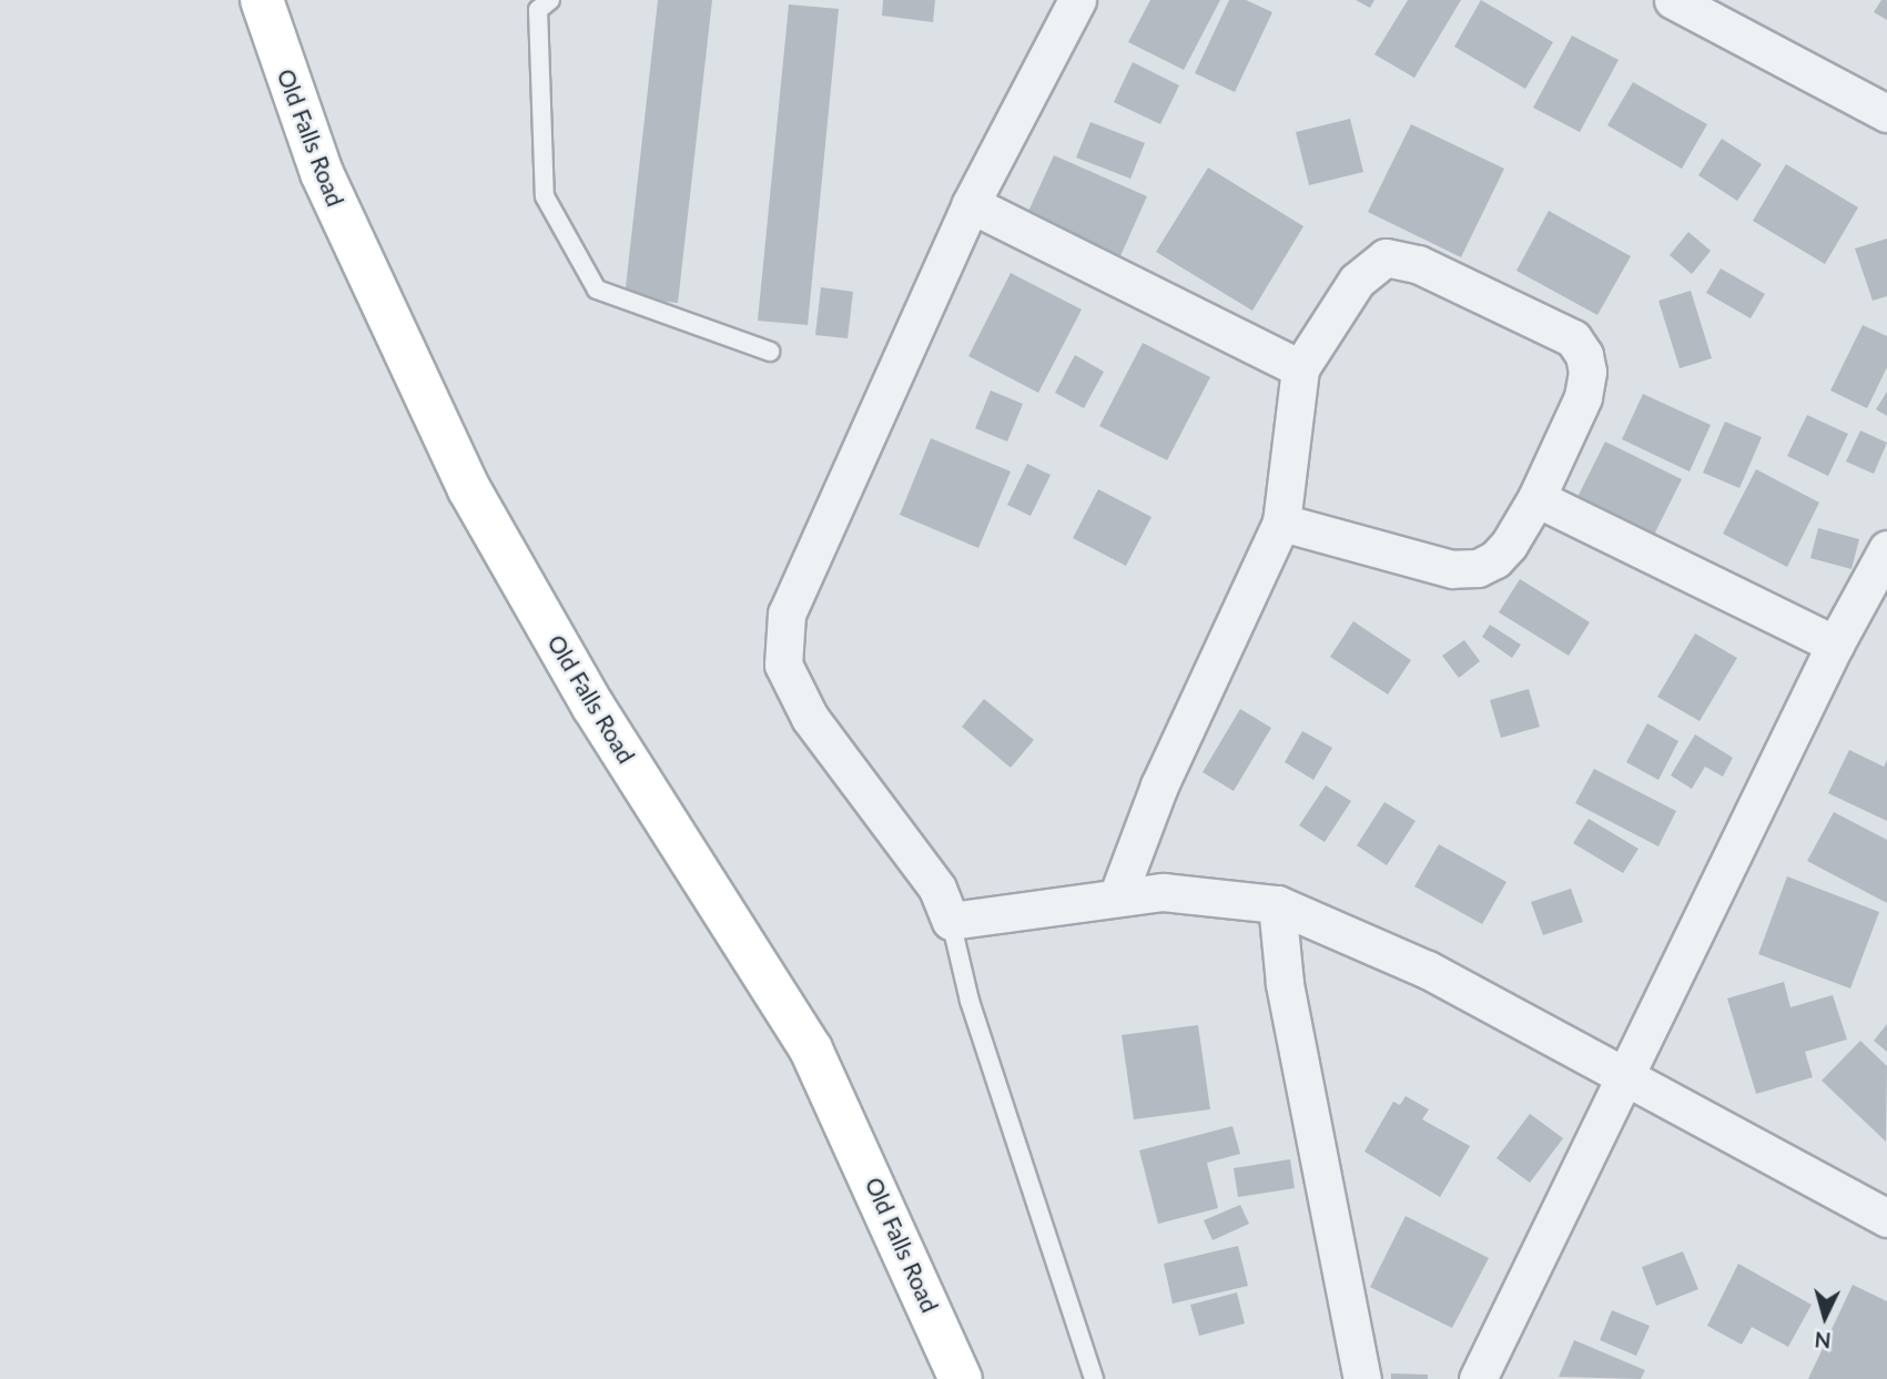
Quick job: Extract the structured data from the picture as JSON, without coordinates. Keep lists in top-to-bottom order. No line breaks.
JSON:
{"streets":{"street":["Old Falls Road"]},"north":"bottom"}
